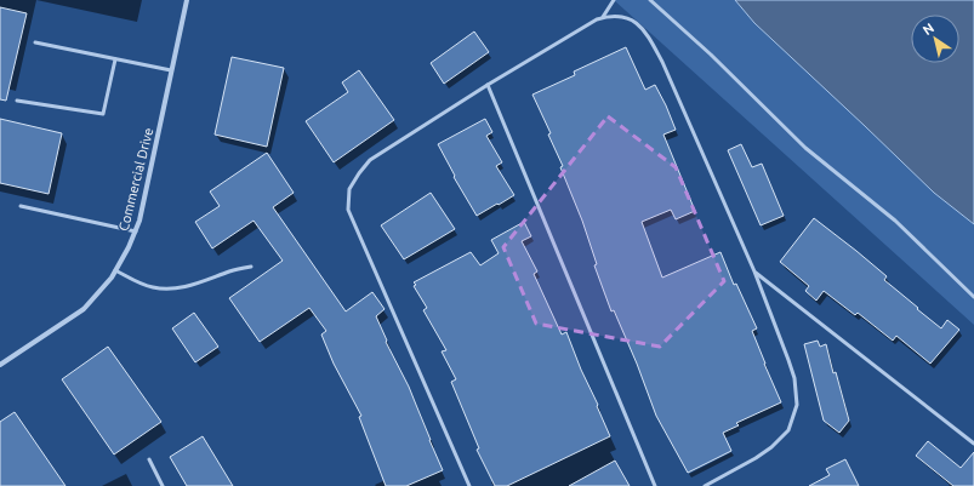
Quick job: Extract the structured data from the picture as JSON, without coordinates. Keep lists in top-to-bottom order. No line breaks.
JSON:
{"streets":{"street":["Commercial Drive"]},"north":"top left"}
